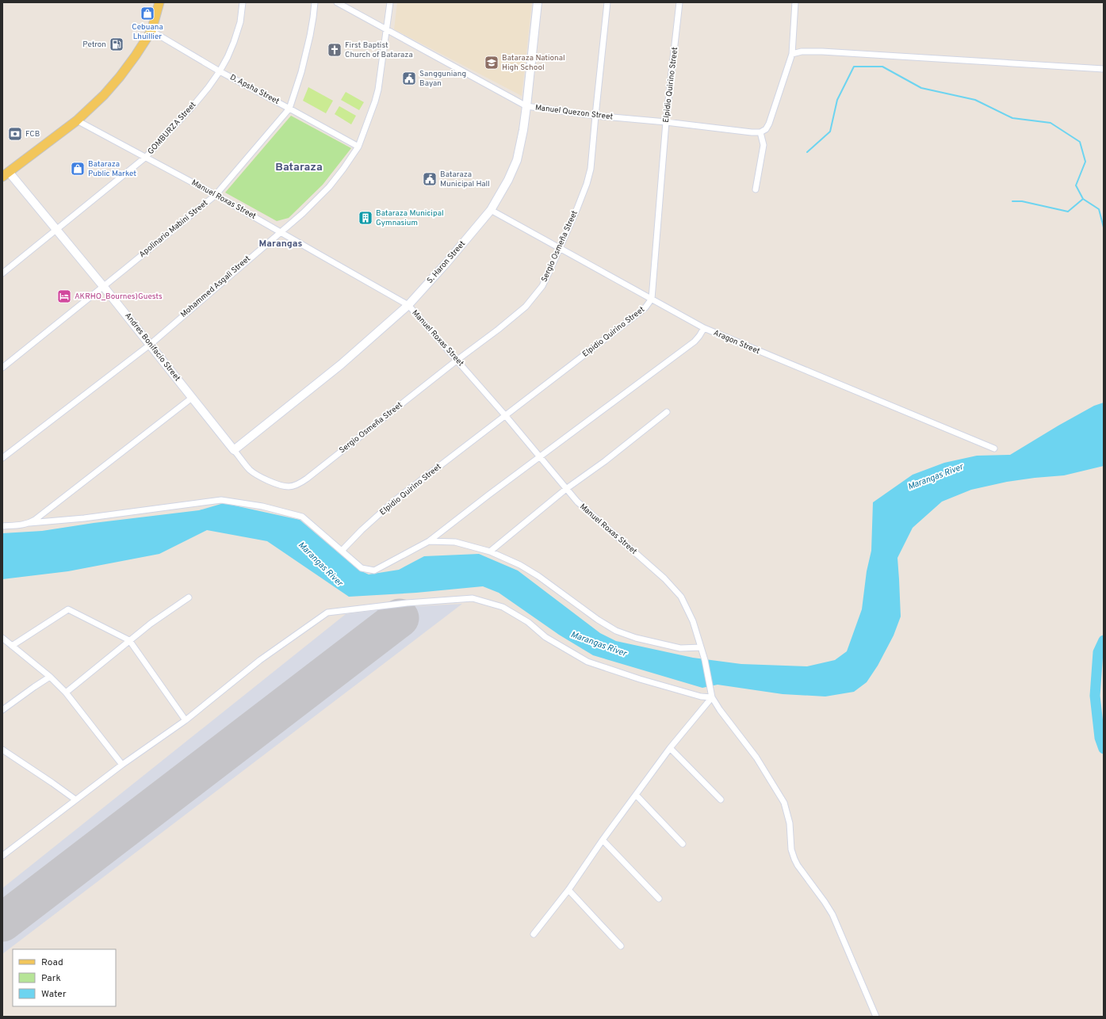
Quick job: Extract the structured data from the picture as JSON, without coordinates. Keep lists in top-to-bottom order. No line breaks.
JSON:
{"streets":{"street":["Elpidio Quirino Street","D. Apsha Street","Manuel Quezon Street","GOMBURZA Street","Manuel Roxas Street","Apolinario Mabini Street","Sergio Osmeña Street","S. Haron Street","Mohammed Asgali Street","Aragon Street","Andres Bonifacio Street"]},"crossings":[["Elpidio Quirino Street","Manuel Quezon Street"],["Elpidio Quirino Street","Manuel Roxas Street"],["Elpidio Quirino Street","Aragon Street"],["D. Apsha Street","GOMBURZA Street"],["D. Apsha Street","Apolinario Mabini Street"],["D. Apsha Street","Mohammed Asgali Street"],["Manuel Quezon Street","Sergio Osmeña Street"],["Manuel Quezon Street","S. Haron Street"],["Manuel Quezon Street","Mohammed Asgali Street"],["GOMBURZA Street","Manuel Roxas Street"],["GOMBURZA Street","Andres Bonifacio Street"],["Manuel Roxas Street","Apolinario Mabini Street"],["Manuel Roxas Street","Sergio Osmeña Street"],["Manuel Roxas Street","S. Haron Street"],["Manuel Roxas Street","Mohammed Asgali Street"],["Apolinario Mabini Street","Andres Bonifacio Street"],["Sergio Osmeña Street","S. Haron Street"],["Sergio Osmeña Street","Aragon Street"],["Sergio Osmeña Street","Andres Bonifacio Street"],["S. Haron Street","Aragon Street"],["S. Haron Street","Andres Bonifacio Street"],["Mohammed Asgali Street","Andres Bonifacio Street"]],"districts":["Bataraza","Marangas"],"water":["Marangas River"],"places":{"shop":["Cebuana Lhuillier","Bataraza Public Market"],"fuel station":["Petron"],"church":["First Baptist Church of Bataraza"],"school or university":["Bataraza National High School"],"public building":["Sangguniang Bayan","Bataraza Municipal Hall"],"bank":["FCB"],"building":["Bataraza Municipal Gymnasium"],"hotel":["AKRHO_Bournes)Guests"]},"legend":["Road","Park","Water"]}
